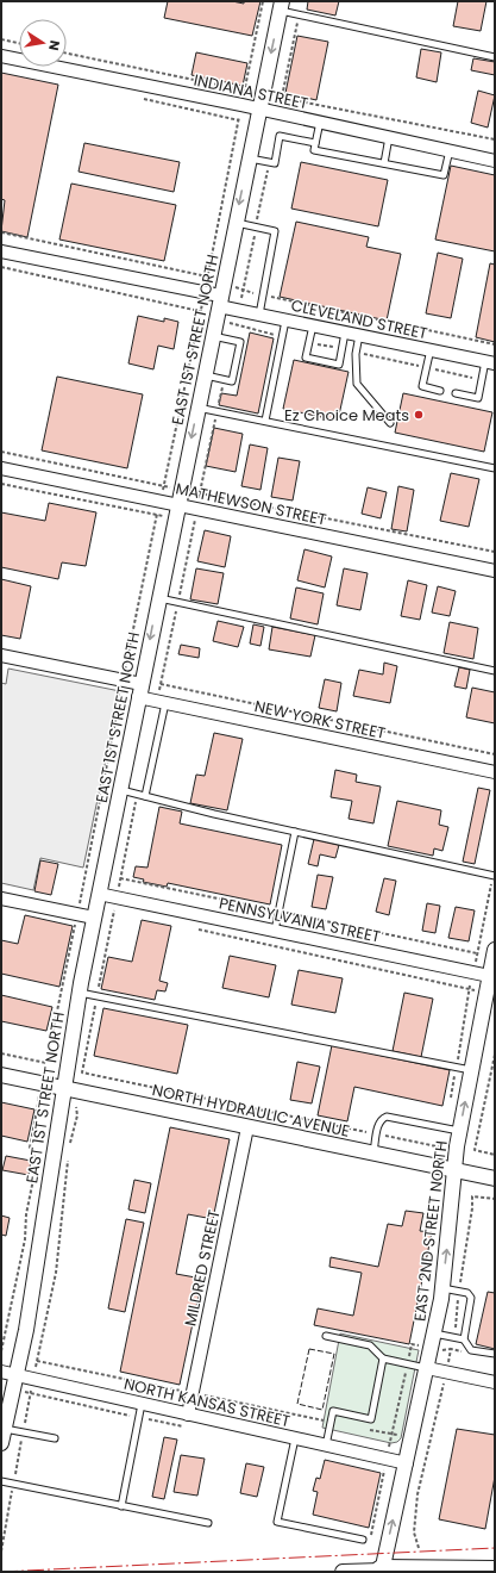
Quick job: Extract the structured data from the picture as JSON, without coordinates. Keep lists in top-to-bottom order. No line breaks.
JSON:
{"streets":{"street":["INDIANA STREET","CLEVELAND STREET","EAST 1ST STREET NORTH","MATHEWSON STREET","NEW YORK STREET","PENNSYLVANIA STREET","NORTH HYDRAULIC AVENUE","EAST 2ND STREET NORTH","MILDRED STREET","NORTH KANSAS STREET"]},"crossings":[["INDIANA STREET","EAST 1ST STREET NORTH"],["CLEVELAND STREET","EAST 1ST STREET NORTH"],["EAST 1ST STREET NORTH","MATHEWSON STREET"],["EAST 1ST STREET NORTH","NEW YORK STREET"],["EAST 1ST STREET NORTH","PENNSYLVANIA STREET"],["EAST 1ST STREET NORTH","NORTH HYDRAULIC AVENUE"],["EAST 1ST STREET NORTH","NORTH KANSAS STREET"],["PENNSYLVANIA STREET","EAST 2ND STREET NORTH"],["NORTH HYDRAULIC AVENUE","EAST 2ND STREET NORTH"],["NORTH HYDRAULIC AVENUE","MILDRED STREET"],["EAST 2ND STREET NORTH","NORTH KANSAS STREET"],["MILDRED STREET","NORTH KANSAS STREET"]],"one_way":["EAST 2ND STREET NORTH"],"places":["Ez Choice Meats"],"north":"right"}
